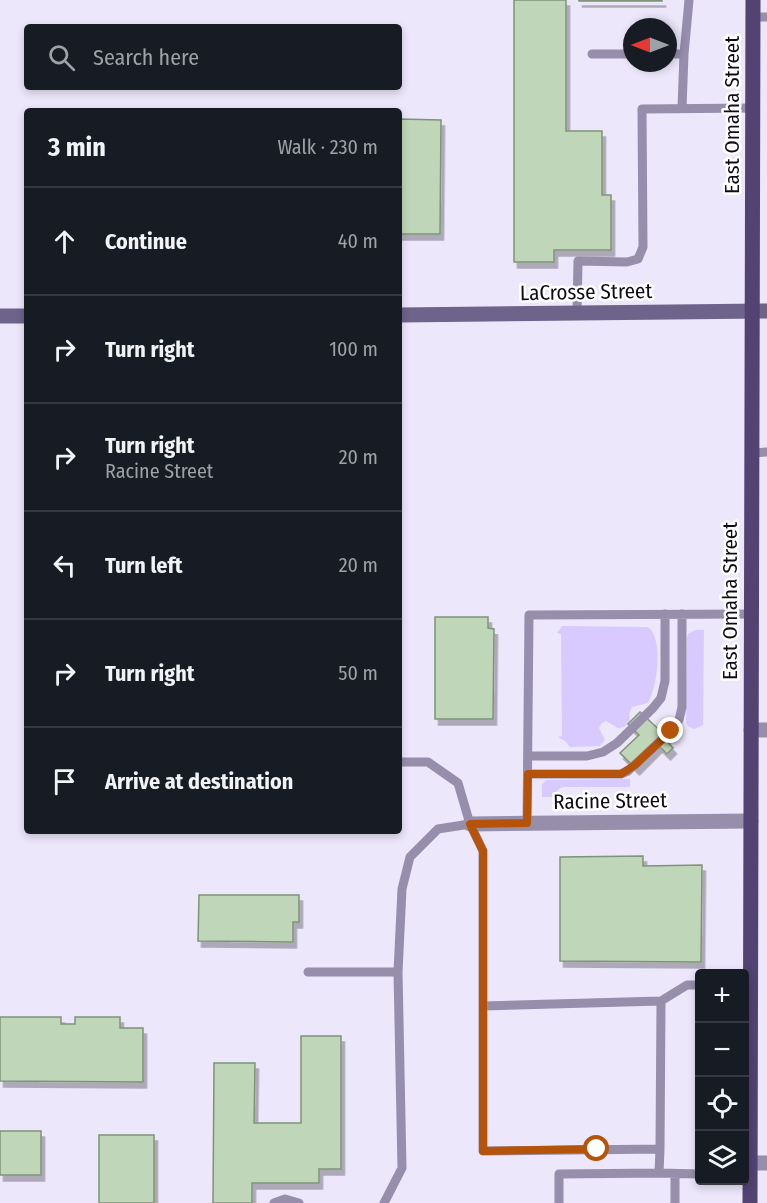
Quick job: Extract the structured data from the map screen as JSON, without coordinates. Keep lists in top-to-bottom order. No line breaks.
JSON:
{"streets":{"main road":["East Omaha Street","LaCrosse Street"],"street":["Racine Street"]},"crossings":[["East Omaha Street","LaCrosse Street"],["East Omaha Street","Racine Street"]],"north":"left","page":{"search":"Search here","heading":["3 min","Walk · 230 m"],"list":[["Continue","40 m"],["Turn right","100 m"],["Turn right","Racine Street","20 m"],["Turn left","20 m"],["Turn right","50 m"],"Arrive at destination"],"map_buttons":["+","−"]}}
